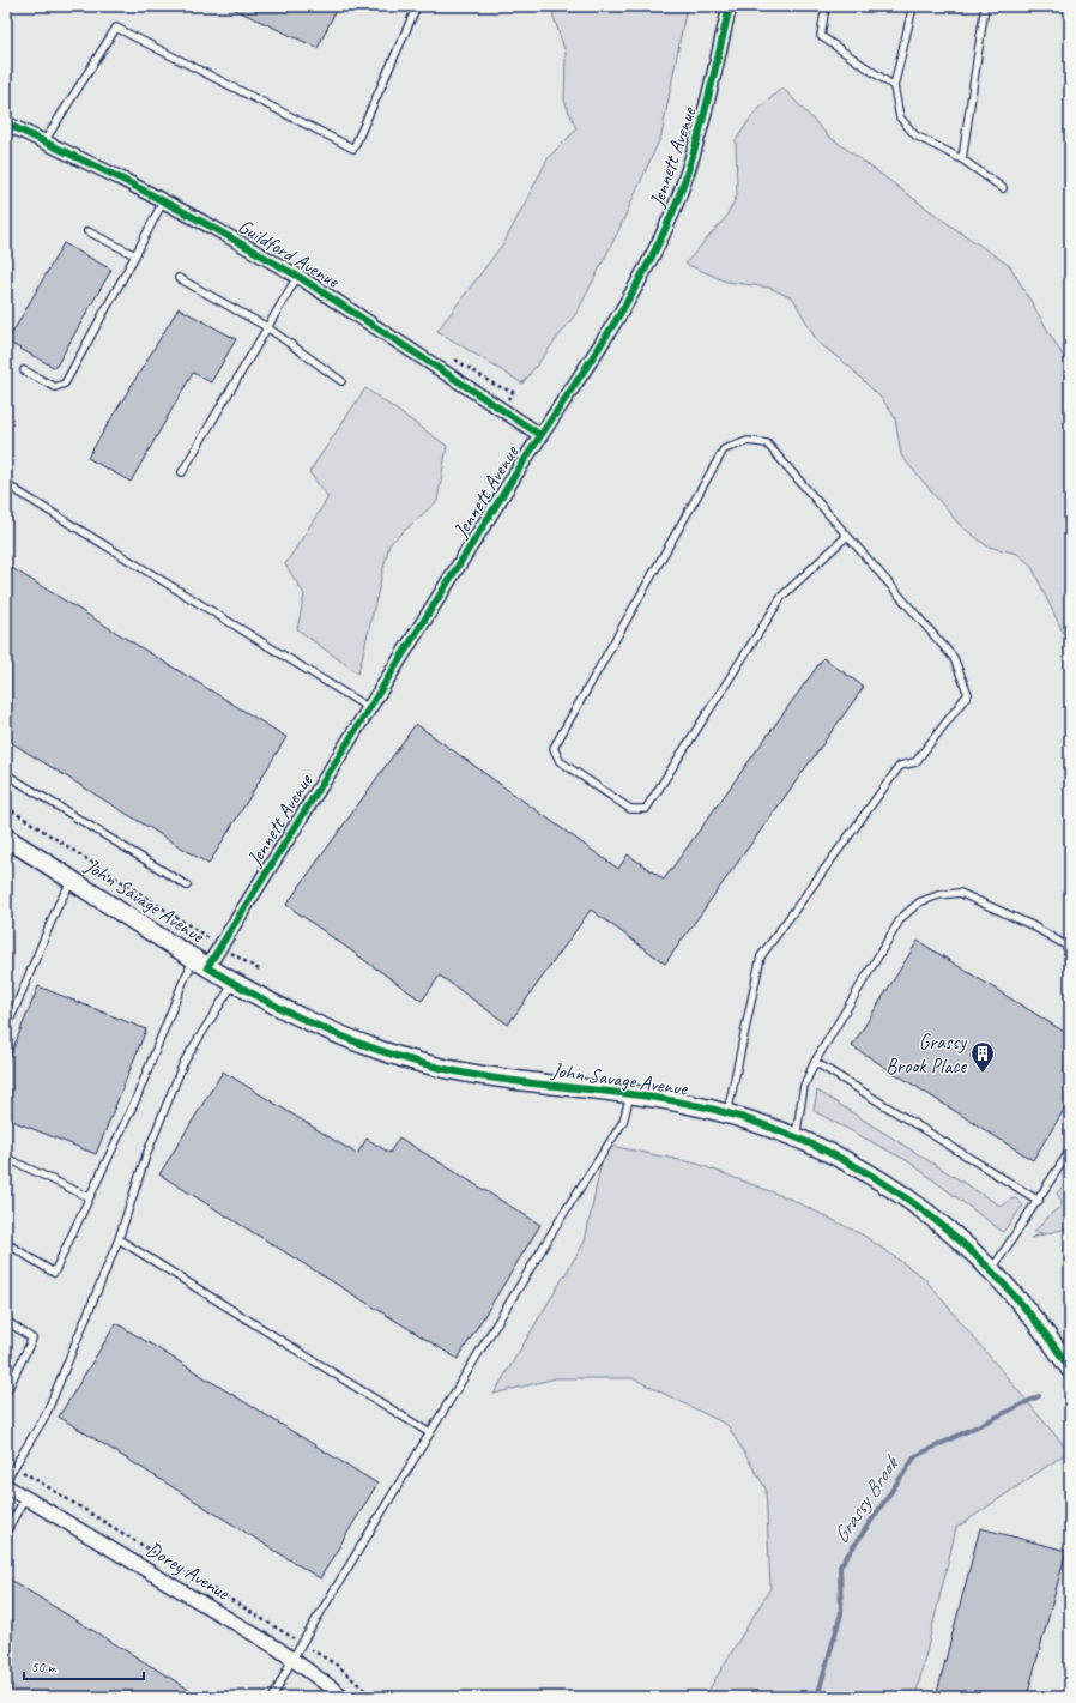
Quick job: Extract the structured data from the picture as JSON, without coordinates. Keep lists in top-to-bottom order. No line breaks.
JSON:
{"streets":{"main road":["John Savage Avenue"],"street":["Jennett Avenue","Guildford Avenue","Dorey Avenue"]},"crossings":[["Jennett Avenue","Guildford Avenue"],["Jennett Avenue","John Savage Avenue"]],"water":["Grassy Brook"],"places":{"building":["Grassy Brook Place"]},"scale_bar":"50 m"}
